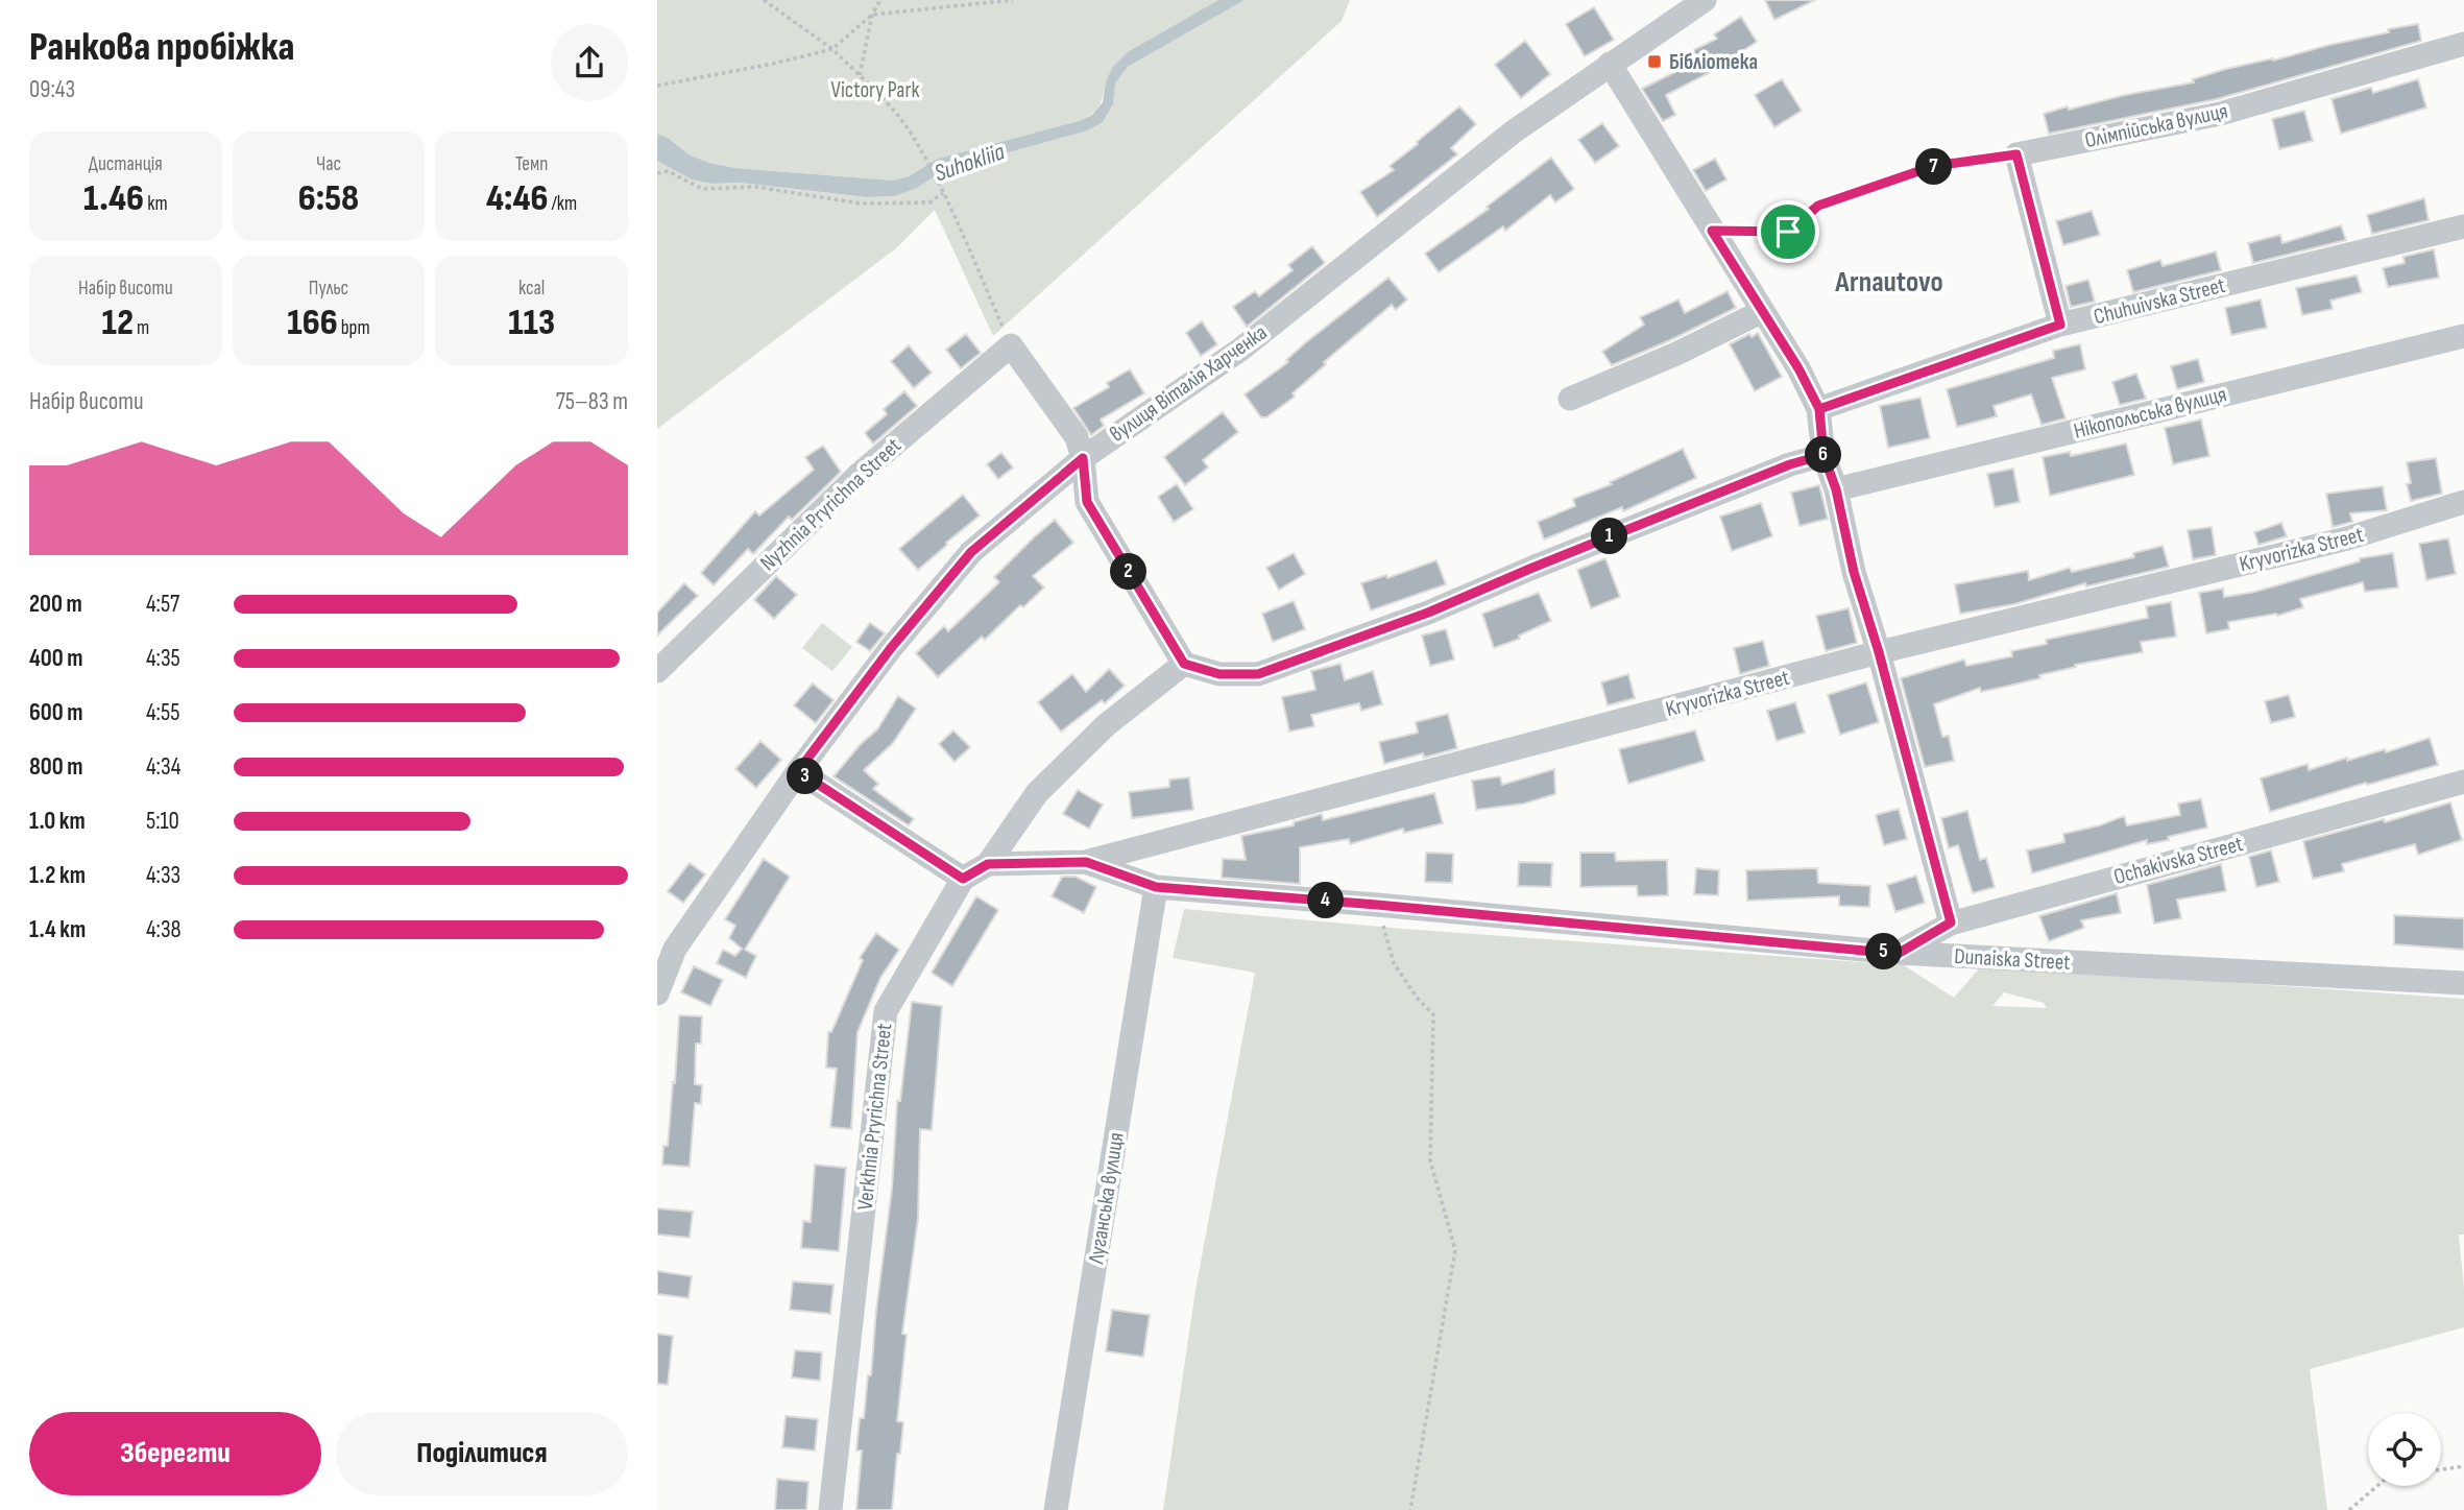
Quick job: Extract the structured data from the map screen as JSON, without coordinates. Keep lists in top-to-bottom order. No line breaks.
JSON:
{"streets":{"street":["Олімпійська вулиця","Chuhuivska Street","вулиця Віталія Харченка","Нікопольська вулиця","Nyzhnia Pryrichna Street","Kryvorizka Street","Ochakivska Street","Dunaiska Street","Verkhnia Pryrichna Street","Луганська вулиця"]},"crossings":[["Kryvorizka Street","Dunaiska Street"],["Kryvorizka Street","Verkhnia Pryrichna Street"],["Ochakivska Street","Dunaiska Street"],["Dunaiska Street","Луганська вулиця"]],"districts":["Arnautovo"],"water":["Suhokliia"],"parks":["Victory Park"],"places":{"transit":["Бібліотека"]},"page":{"heading":["Ранкова пробіжка","09:43"],"stats":[["Дистанція","1.46 km"],["Час","6:58"],["Темп","4:46 /km"],["Набір висоти","12 m"],["Пульс","166 bpm"],["kcal","113"]],"pins":["7","6","1","2","3","4","5"],"chart":["Набір висоти","75–83 m"],"list":[{"name":"200 m","note":"4:57"},{"name":"400 m","note":"4:35"},{"name":"600 m","note":"4:55"},{"name":"800 m","note":"4:34"},{"name":"1.0 km","note":"5:10"},{"name":"1.2 km","note":"4:33"},{"name":"1.4 km","note":"4:38"}],"buttons":["Зберегти","Поділитися"]}}
